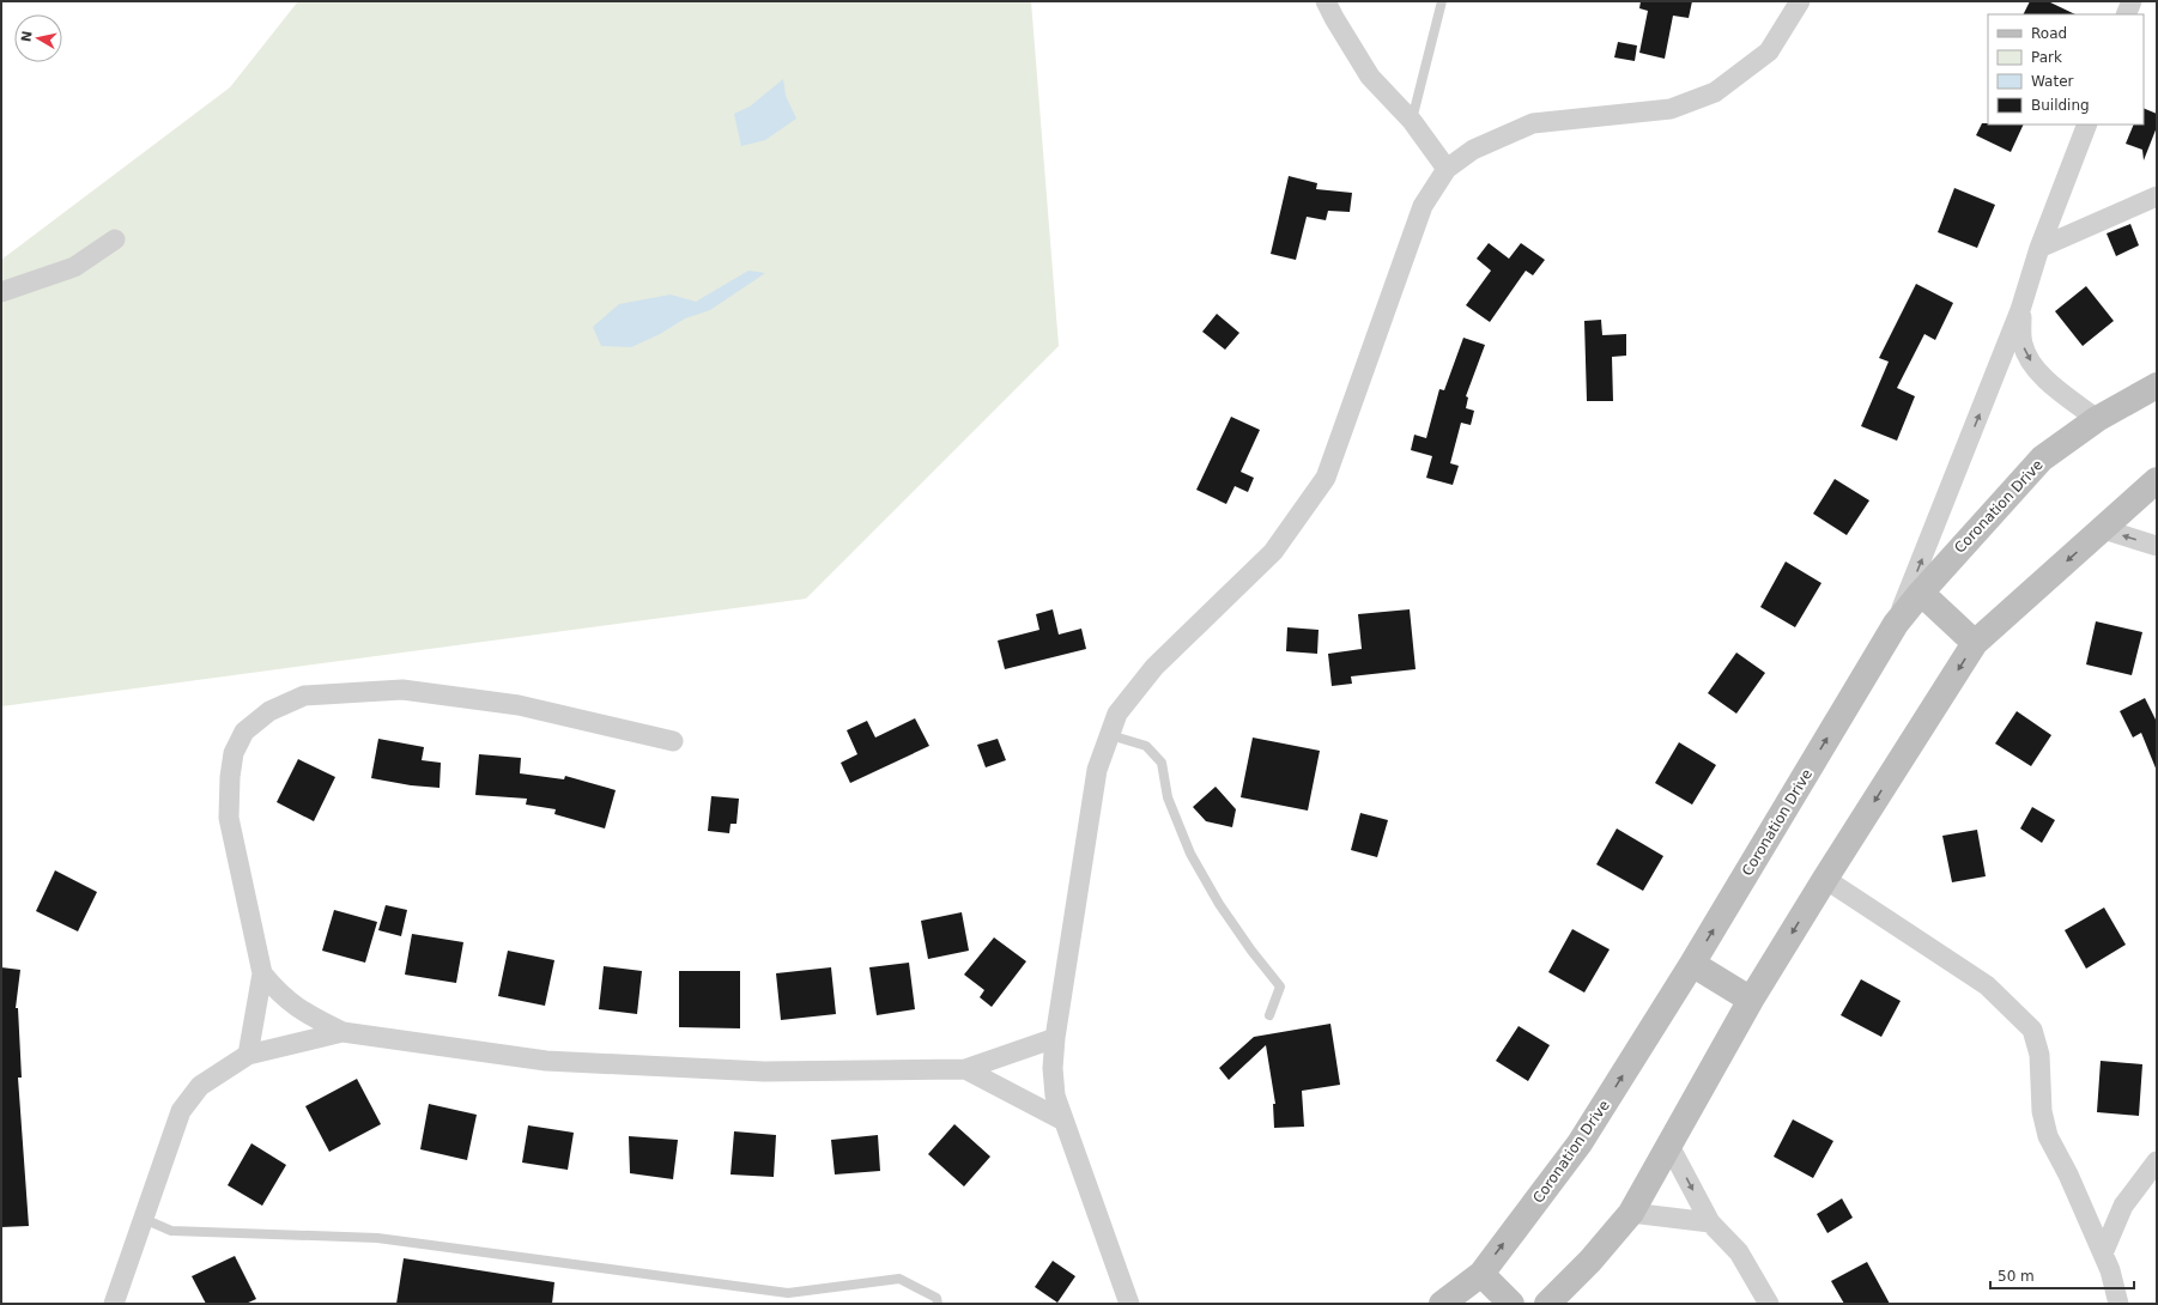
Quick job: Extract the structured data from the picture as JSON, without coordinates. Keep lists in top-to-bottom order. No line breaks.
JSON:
{"streets":{"street":["Coronation Drive"]},"legend":["Road","Park","Water","Building"],"scale_bar":"50 m","north":"left"}
